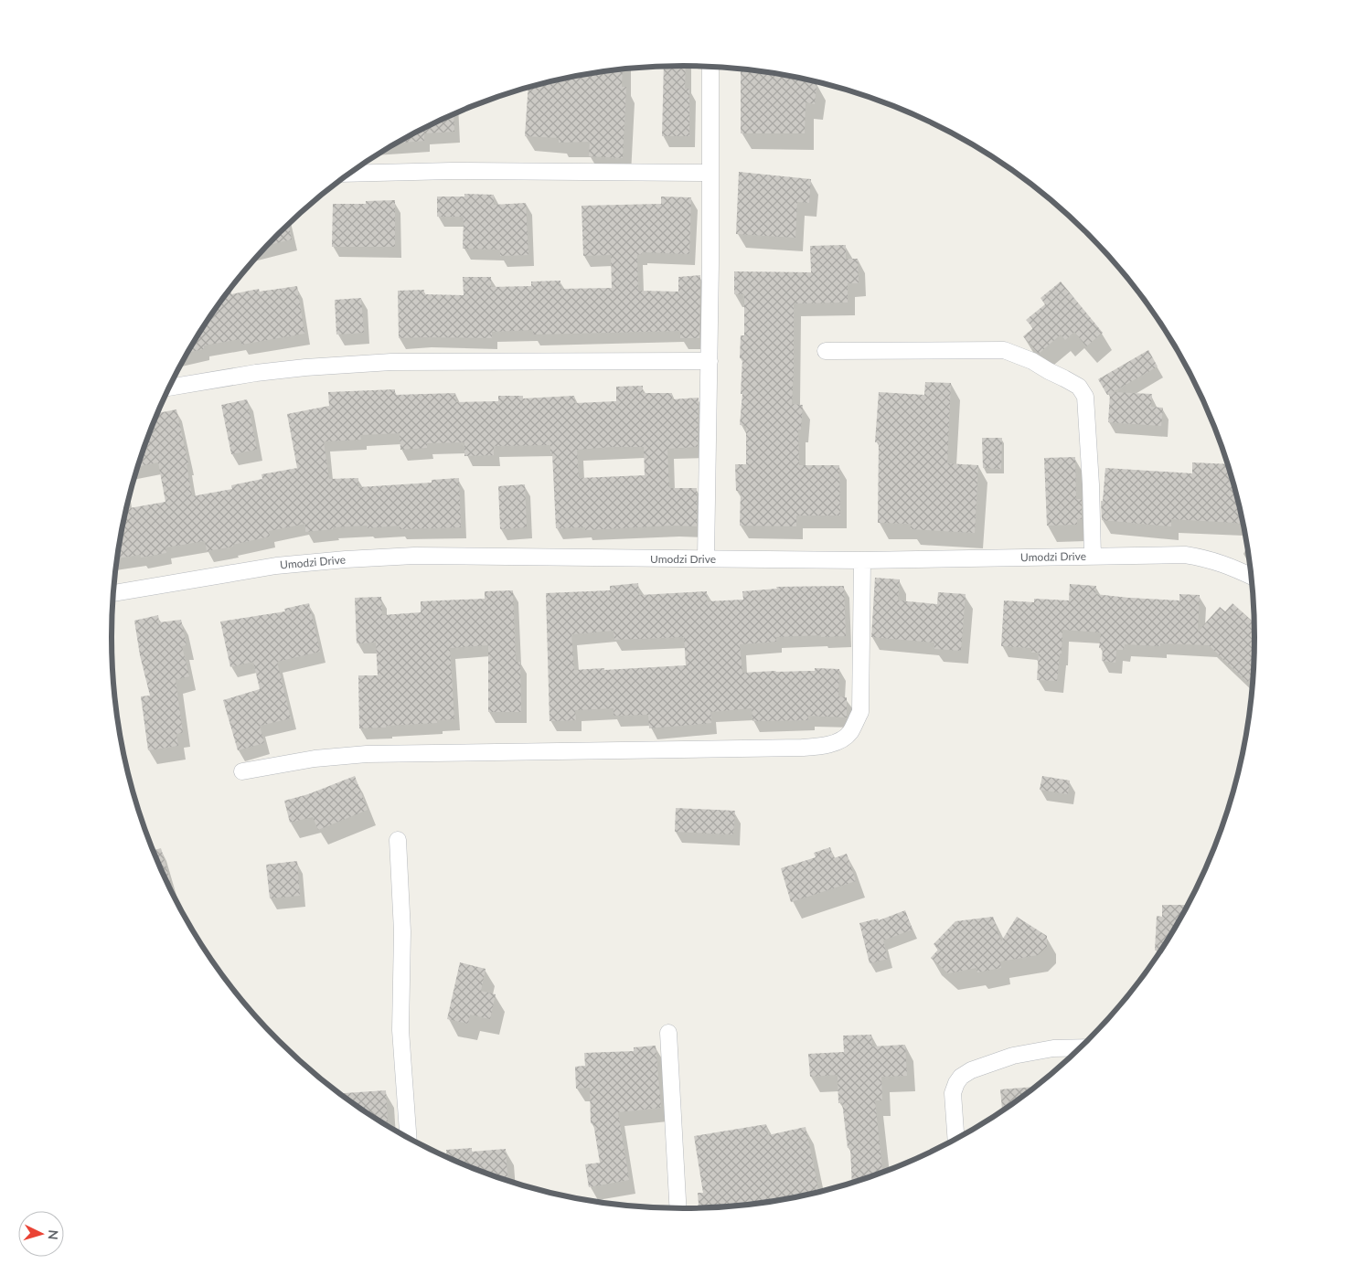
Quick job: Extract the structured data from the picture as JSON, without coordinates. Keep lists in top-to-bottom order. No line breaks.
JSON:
{"streets":{"street":["Umodzi Drive"]},"north":"right"}
